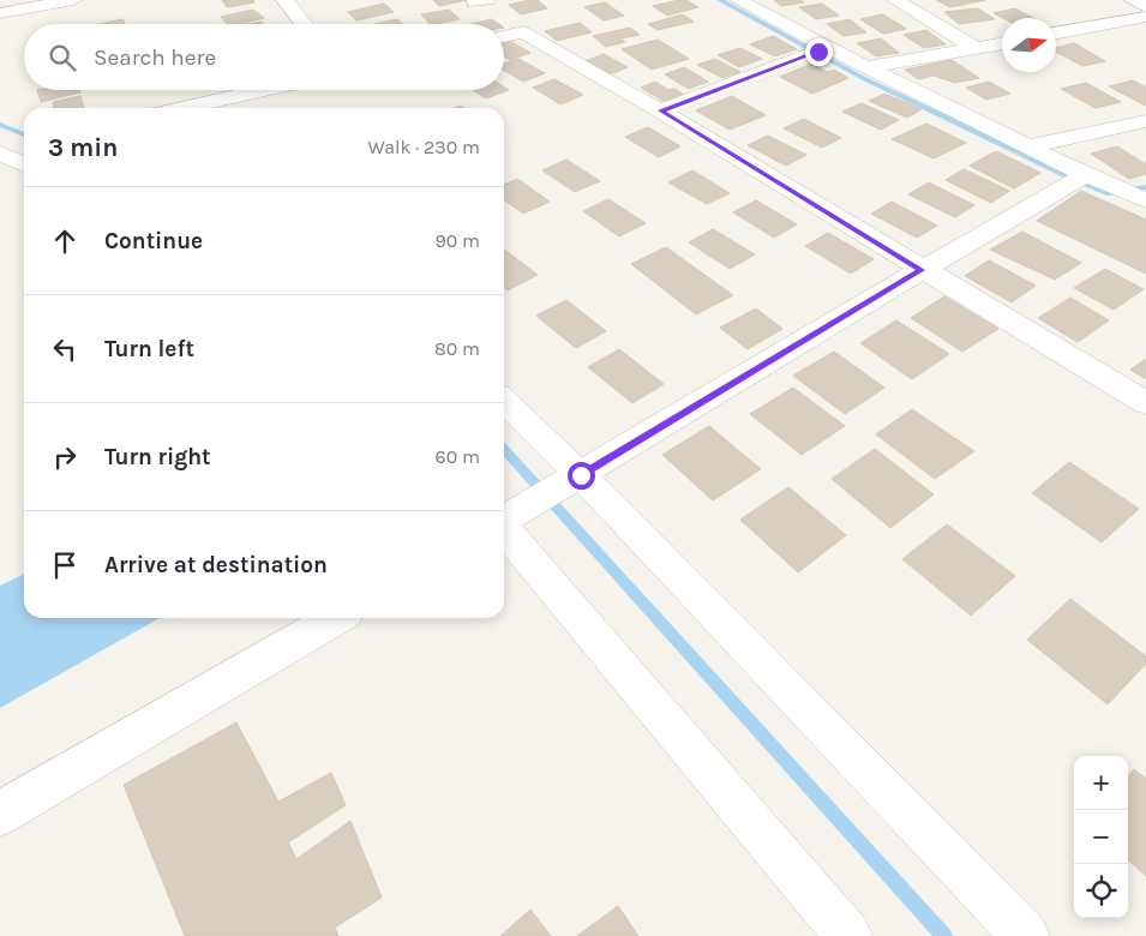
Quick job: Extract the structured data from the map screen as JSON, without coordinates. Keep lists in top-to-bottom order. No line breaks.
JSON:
{"north":"right","page":{"search":"Search here","heading":["3 min","Walk · 230 m"],"list":[["Continue","90 m"],["Turn left","80 m"],["Turn right","60 m"],"Arrive at destination"],"map_buttons":["+","−"]}}
